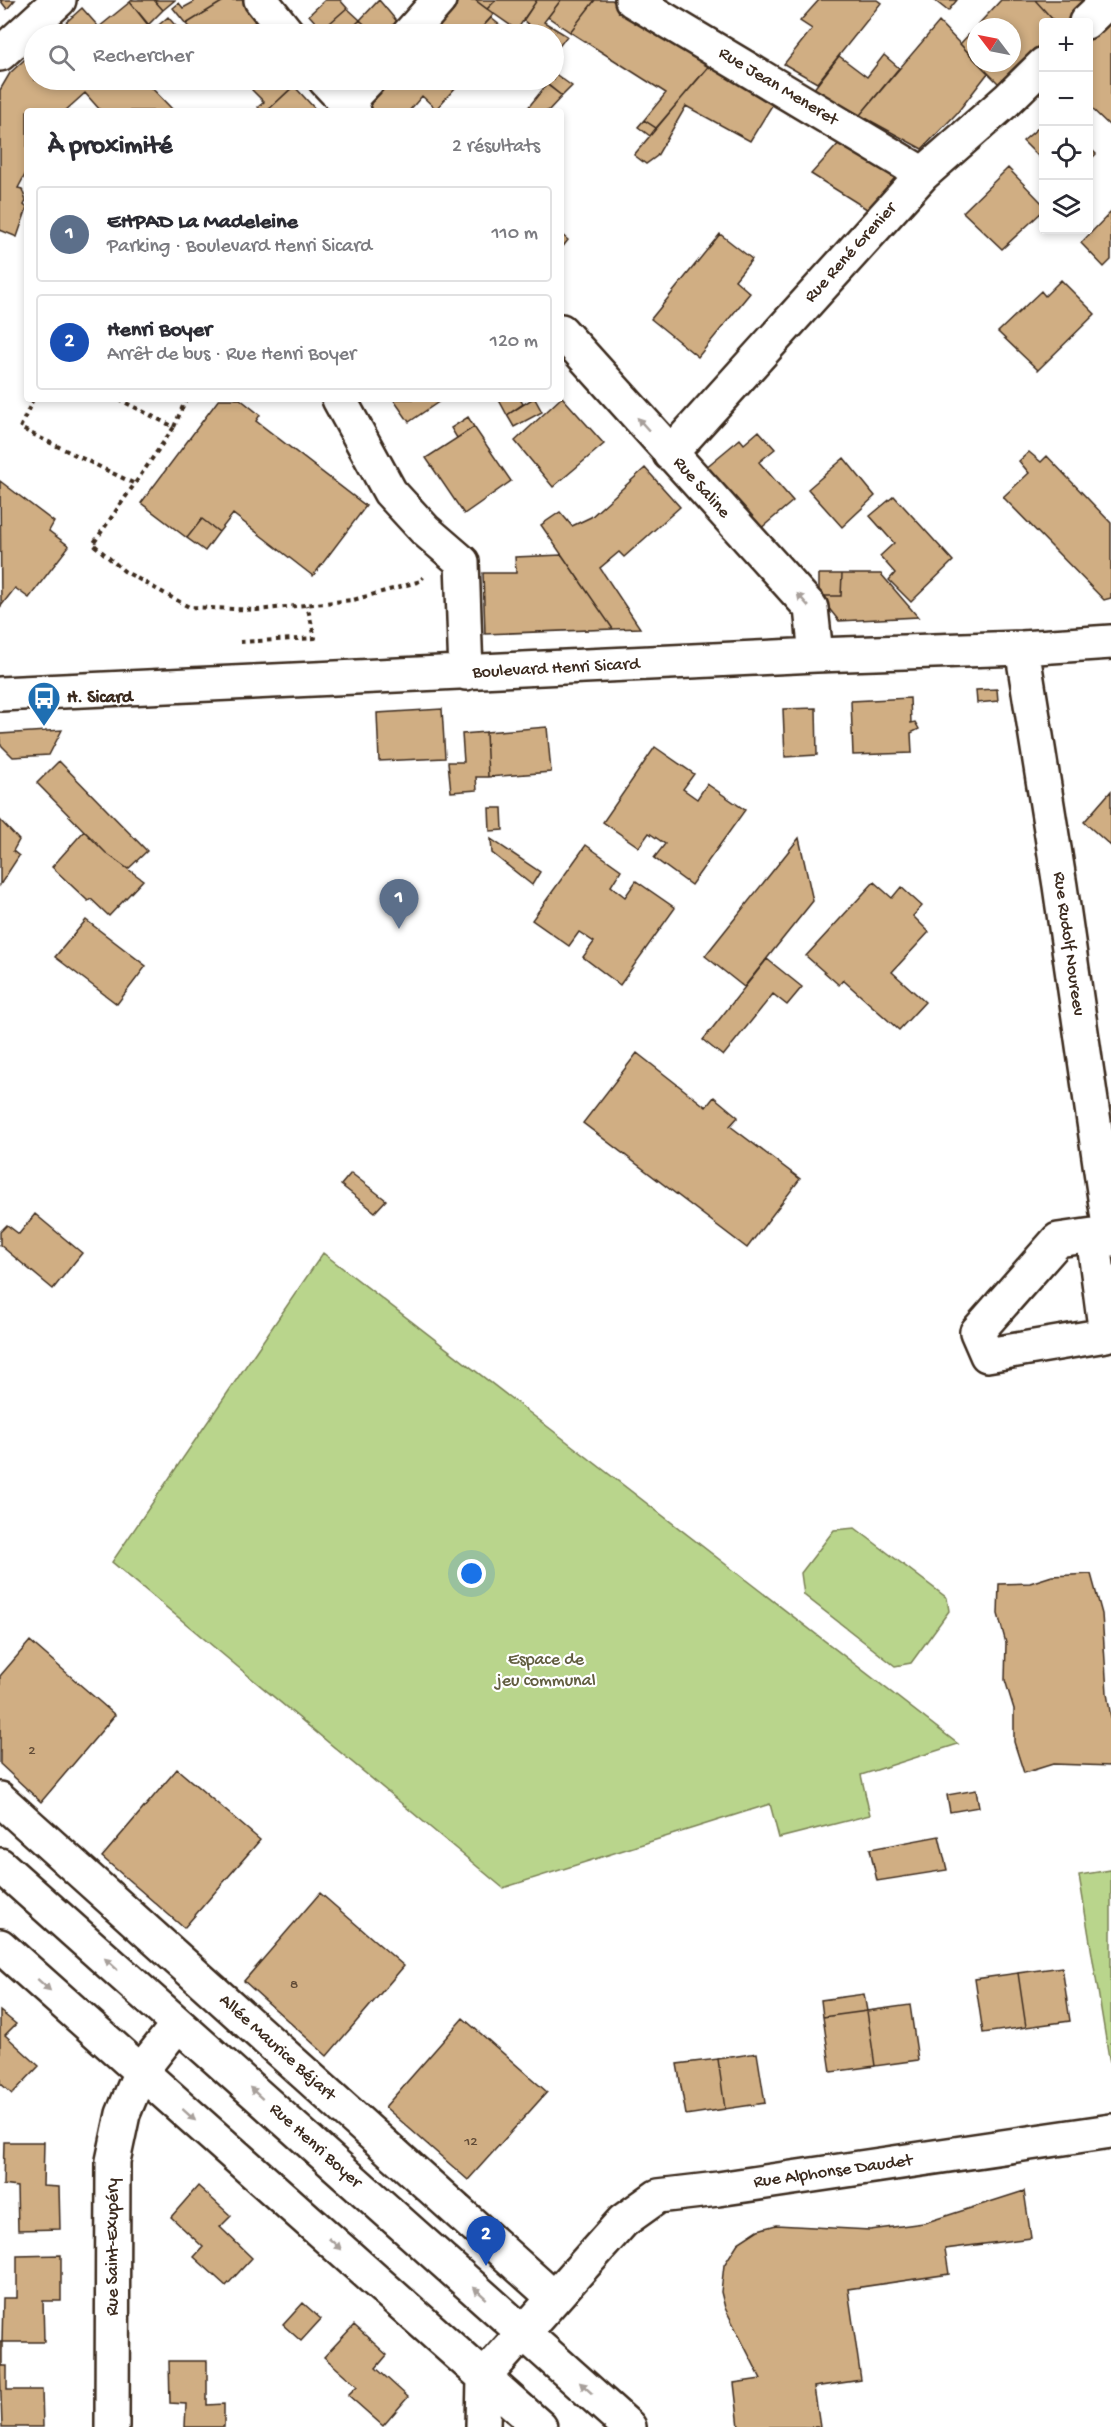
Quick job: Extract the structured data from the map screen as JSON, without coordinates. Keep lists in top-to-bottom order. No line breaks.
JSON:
{"streets":{"street":["Rue Jean Meneret","Rue René Grenier","Rue Saline","Boulevard Henri Sicard","Rue Rudolf Noureev","Allée Maurice Béjart","Rue Henri Boyer","Rue Alphonse Daudet","Rue Saint-Exupéry"]},"crossings":[["Rue Jean Meneret","Rue René Grenier"],["Rue René Grenier","Rue Saline"],["Rue Saline","Boulevard Henri Sicard"],["Boulevard Henri Sicard","Rue Rudolf Noureev"],["Allée Maurice Béjart","Rue Alphonse Daudet"],["Rue Henri Boyer","Rue Alphonse Daudet"],["Rue Henri Boyer","Rue Saint-Exupéry"]],"one_way":["Rue Saline"],"parks":["Espace de jeu communal"],"places":{"bus stop":["H. Sicard"]},"house_numbers":["2","8","12"],"north":"top left","page":{"map_buttons":["+","−"],"search":"Rechercher","heading":["À proximité","2 résultats"],"list":[{"mark":"1","name":"EHPAD La Madeleine","note":"Parking · Boulevard Henri Sicard","value":"110 m"},{"mark":"2","name":"Henri Boyer","note":"Arrêt de bus · Rue Henri Boyer","value":"120 m"}],"pins":["1","2"]}}
